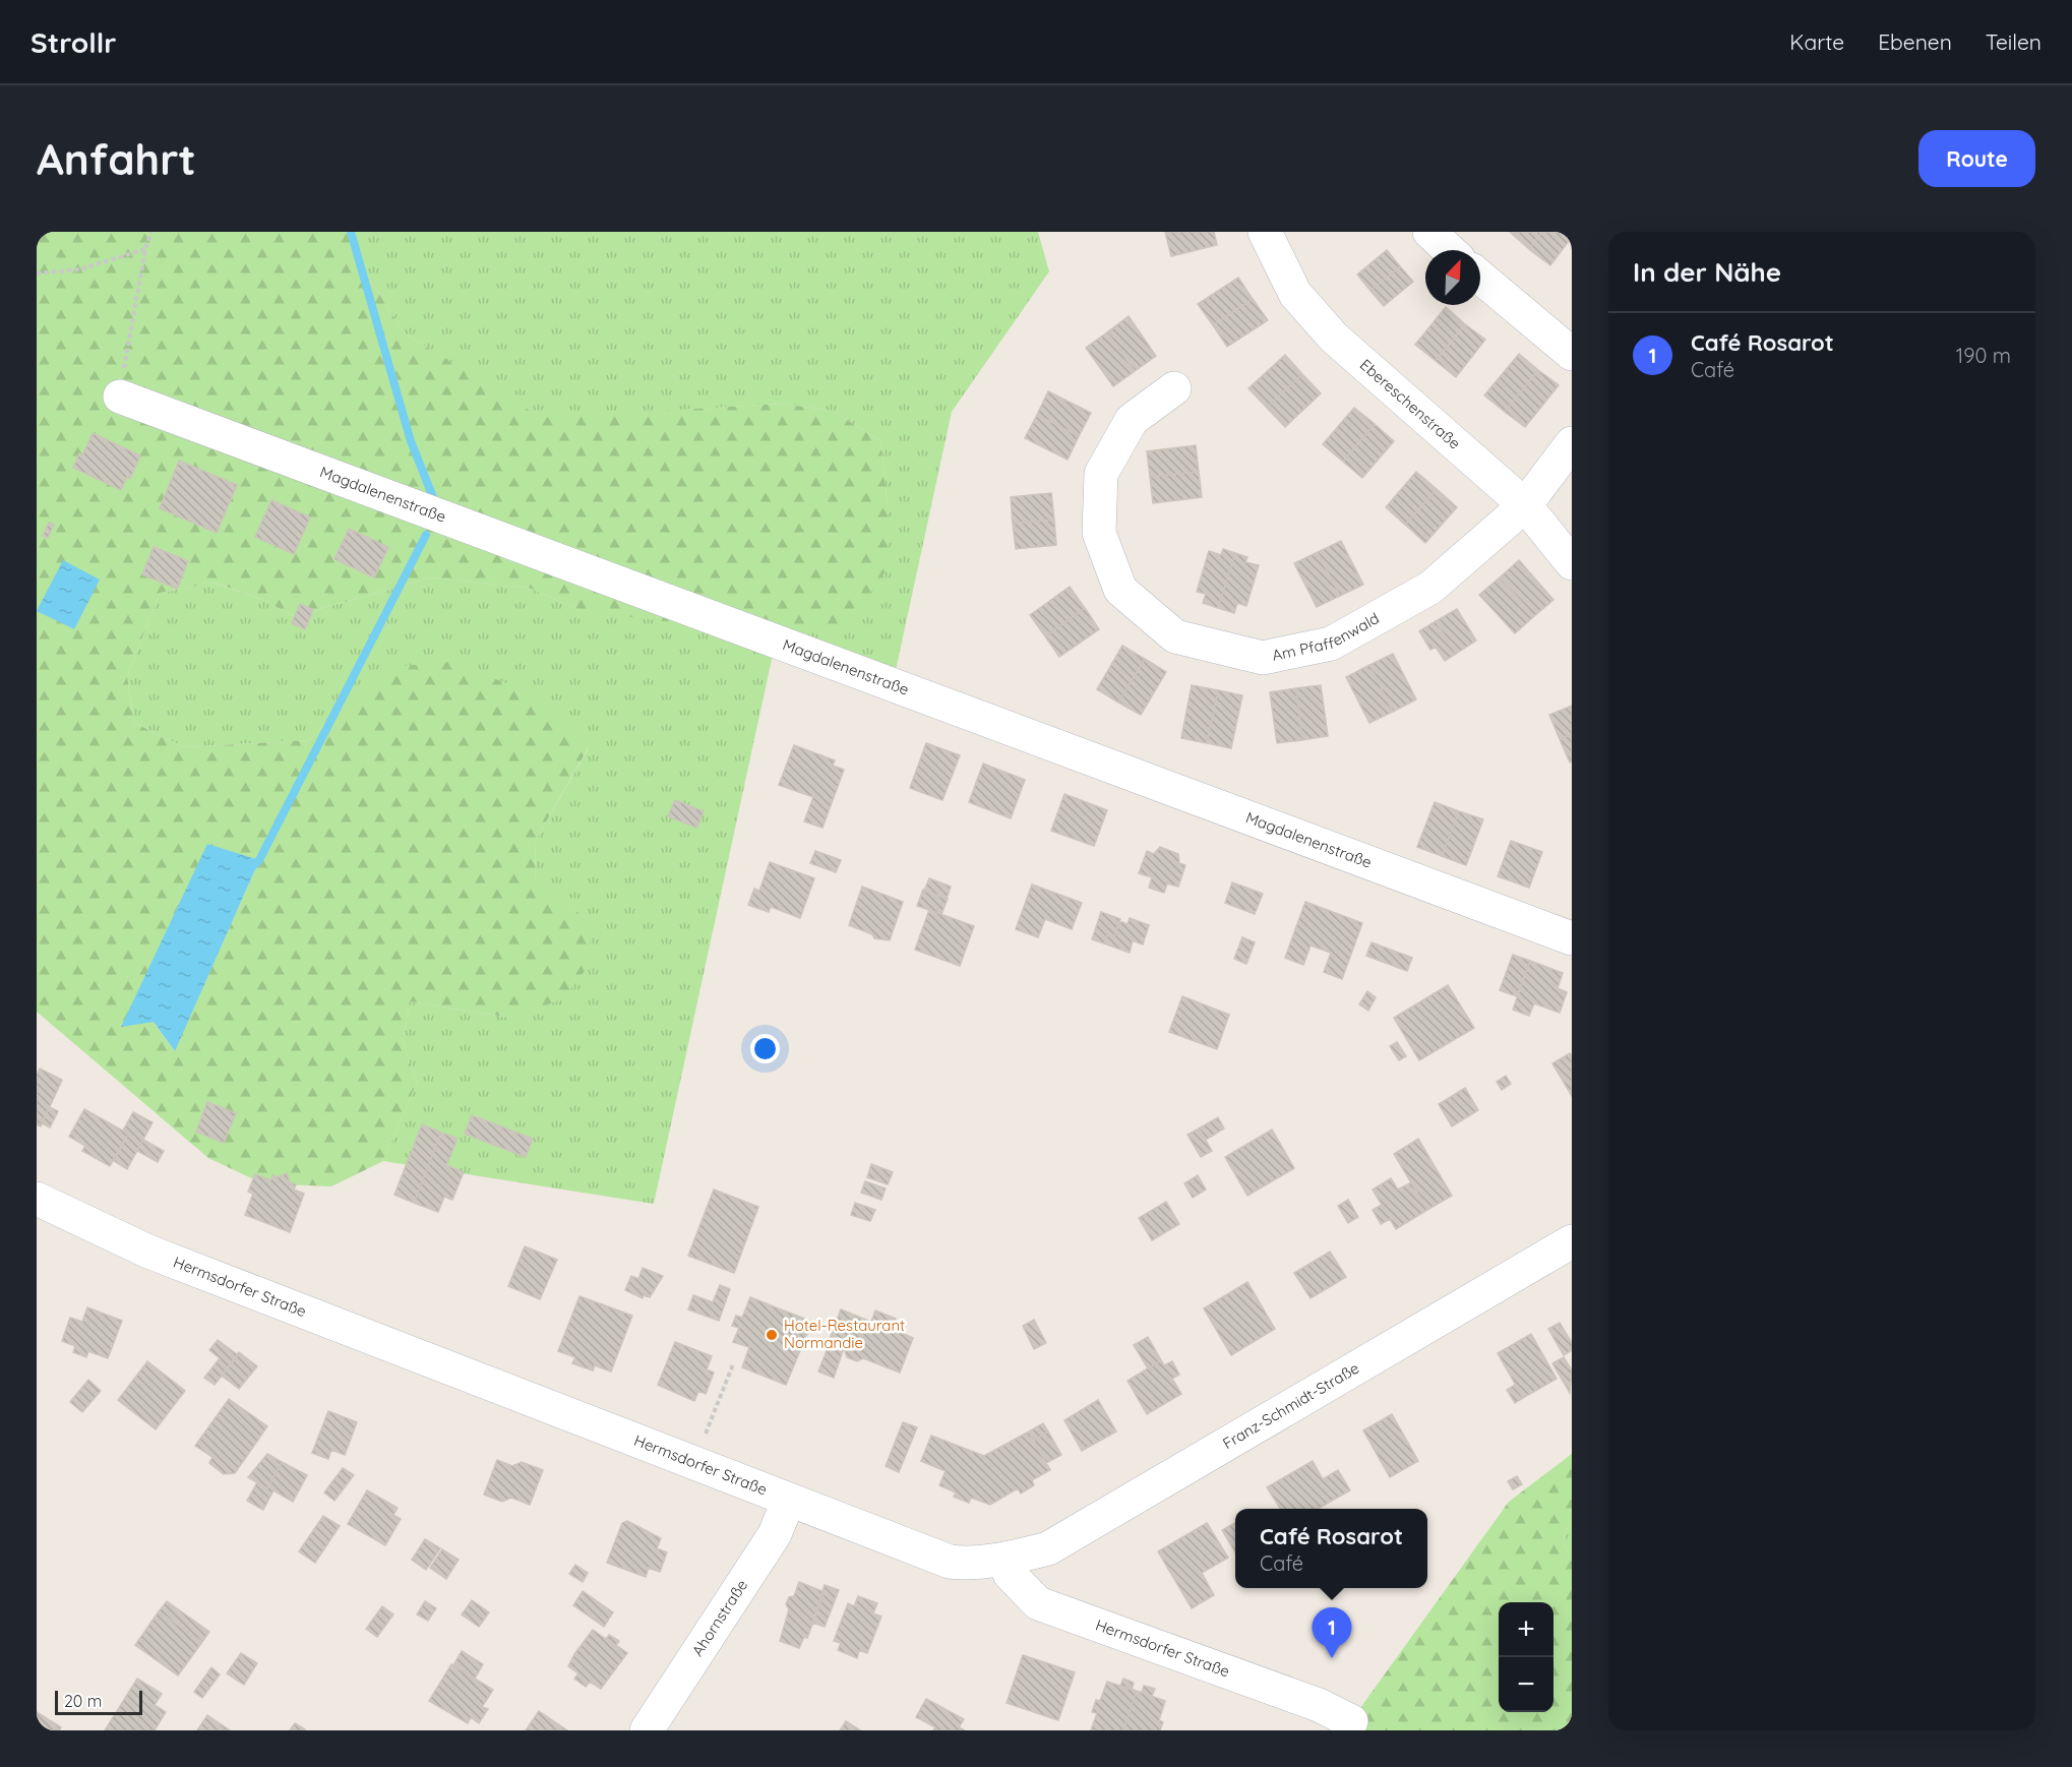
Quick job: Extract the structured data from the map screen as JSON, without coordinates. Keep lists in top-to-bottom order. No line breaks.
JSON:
{"streets":{"street":["Ebereschenstraße","Magdalenenstraße","Am Pfaffenwald","Hermsdorfer Straße","Franz-Schmidt-Straße","Ahornstraße"]},"crossings":[["Ebereschenstraße","Am Pfaffenwald"],["Hermsdorfer Straße","Franz-Schmidt-Straße"],["Hermsdorfer Straße","Ahornstraße"]],"places":["Hotel-Restaurant Normandie"],"scale_bar":"20 m","north":"top right","page":{"header":"Strollr","nav":["Karte","Ebenen","Teilen"],"buttons":"Route","title":"Anfahrt","heading":"In der Nähe","list":[{"mark":"1","name":"Café Rosarot","note":"Café","value":"190 m"}],"popup":["Café Rosarot","Café"],"map_buttons":["+","−"],"pins":"1","scale":"20 m"}}
